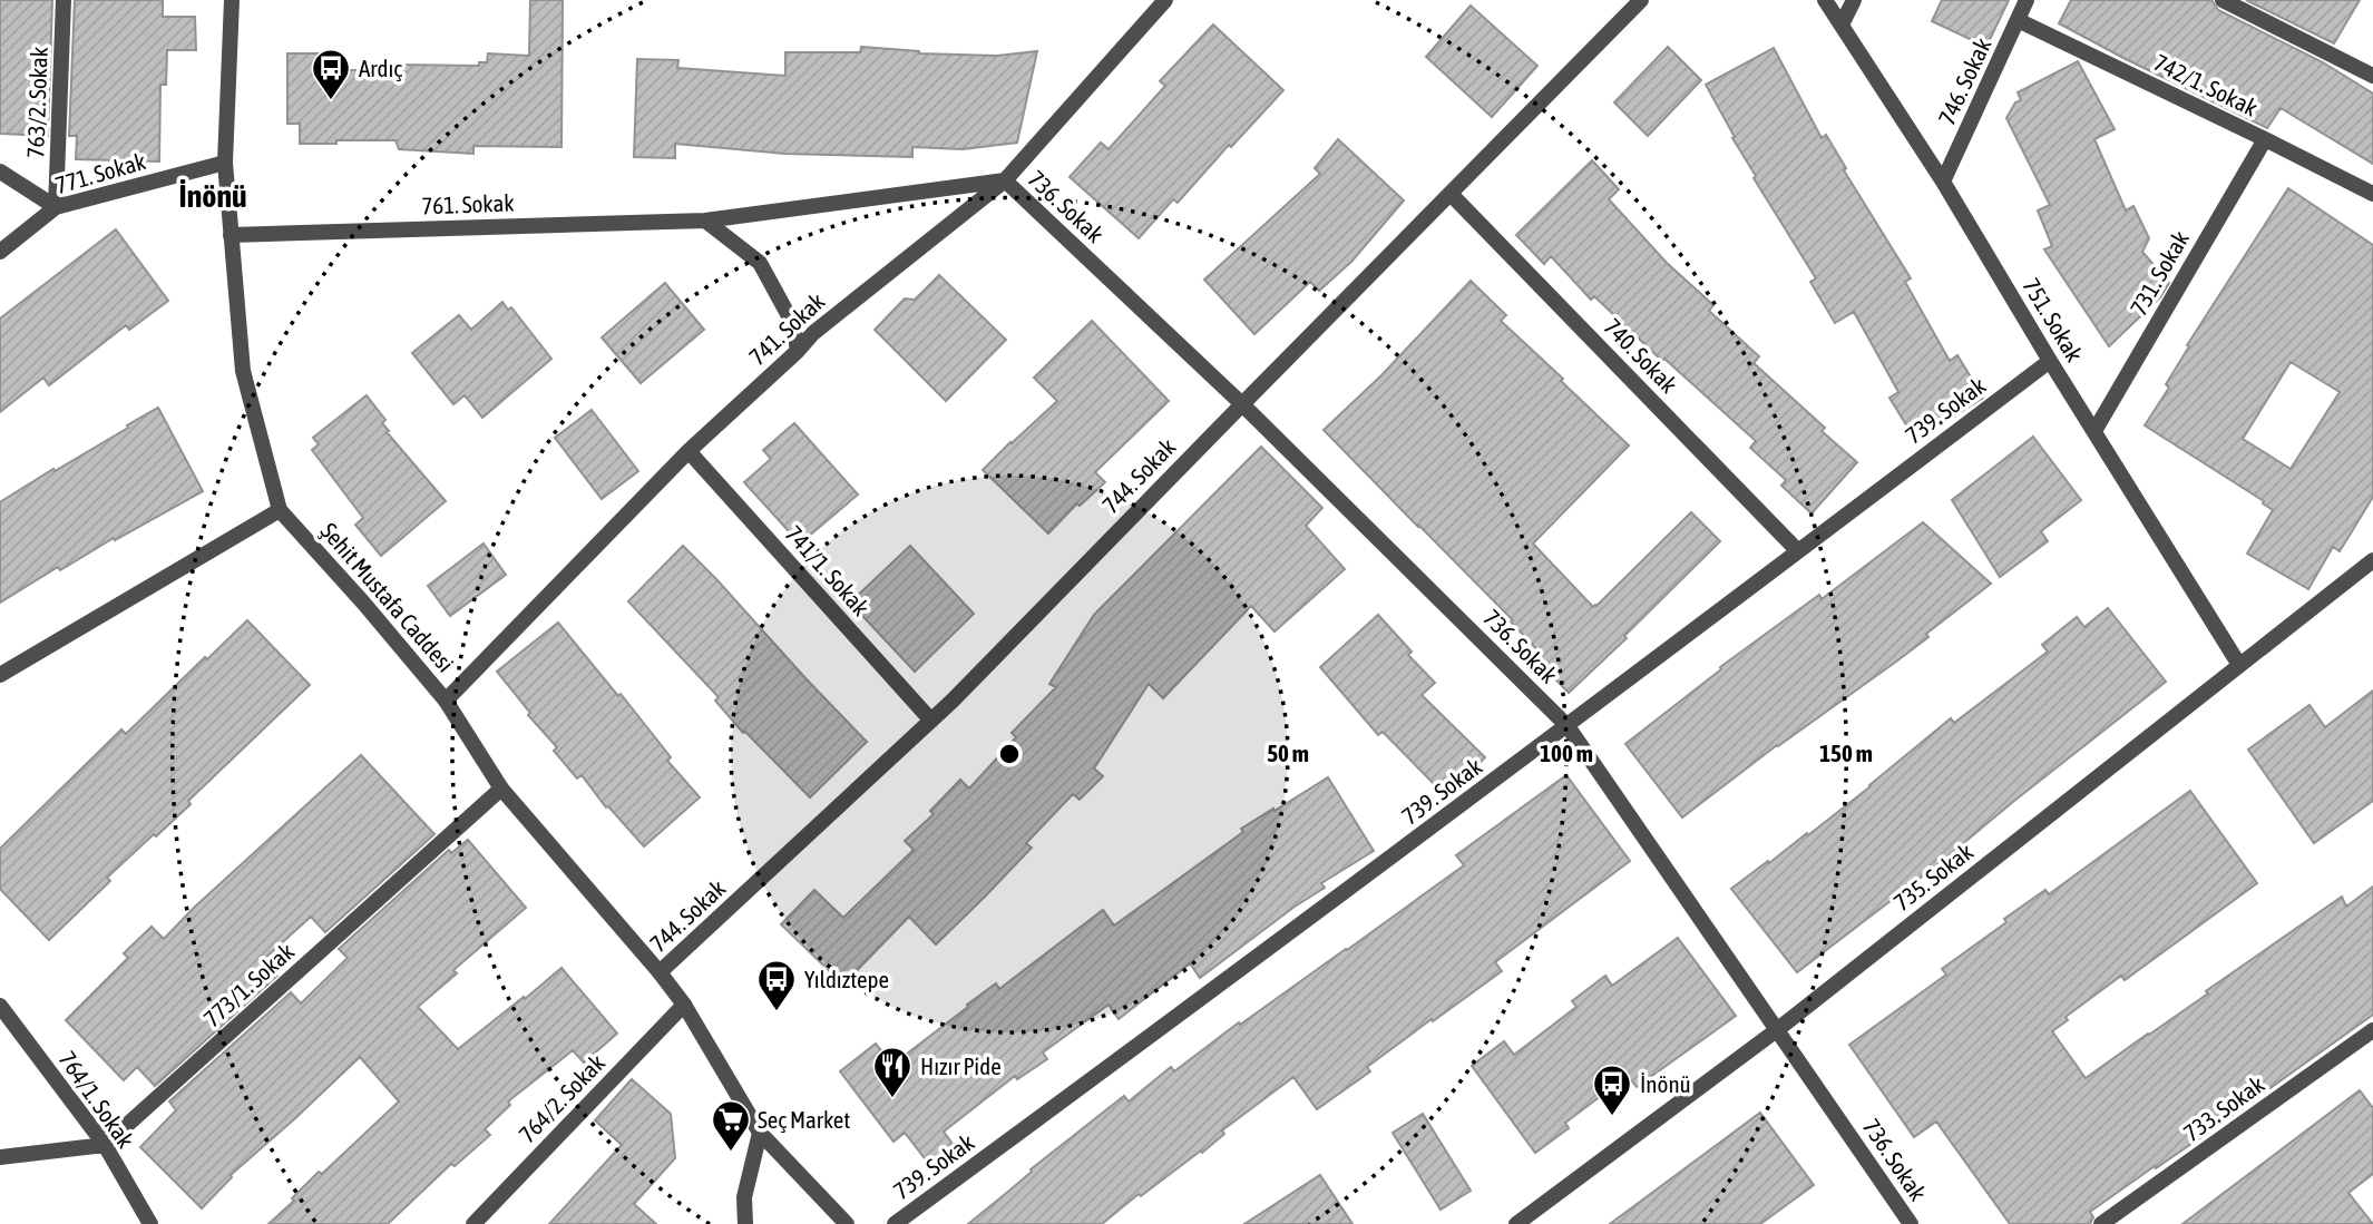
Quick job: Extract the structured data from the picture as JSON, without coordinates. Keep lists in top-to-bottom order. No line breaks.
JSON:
{"streets":{"street":["746. Sokak","742/1. Sokak","763/2. Sokak","771. Sokak","761. Sokak","736. Sokak","731. Sokak","751. Sokak","741. Sokak","740. Sokak","739. Sokak","744. Sokak","741/1. Sokak","Şehit Mustafa Caddesi","735. Sokak","773/1. Sokak","764/2. Sokak","764/1. Sokak","733. Sokak"]},"crossings":[["746. Sokak","742/1. Sokak"],["746. Sokak","751. Sokak"],["742/1. Sokak","731. Sokak"],["763/2. Sokak","771. Sokak"],["771. Sokak","Şehit Mustafa Caddesi"],["761. Sokak","736. Sokak"],["761. Sokak","741. Sokak"],["761. Sokak","Şehit Mustafa Caddesi"],["736. Sokak","741. Sokak"],["736. Sokak","739. Sokak"],["736. Sokak","744. Sokak"],["736. Sokak","735. Sokak"],["731. Sokak","751. Sokak"],["751. Sokak","739. Sokak"],["751. Sokak","735. Sokak"],["741. Sokak","741/1. Sokak"],["741. Sokak","Şehit Mustafa Caddesi"],["740. Sokak","739. Sokak"],["740. Sokak","744. Sokak"],["744. Sokak","741/1. Sokak"],["744. Sokak","Şehit Mustafa Caddesi"],["Şehit Mustafa Caddesi","773/1. Sokak"],["Şehit Mustafa Caddesi","764/2. Sokak"],["773/1. Sokak","764/1. Sokak"]],"districts":["İnönü"],"places":{"bus stop":["Ardıç","Yıldıztepe","İnönü"],"restaurant":["Hızır Pide"],"supermarket":["Seç Market"]},"rings":["50 m","100 m","150 m"]}
